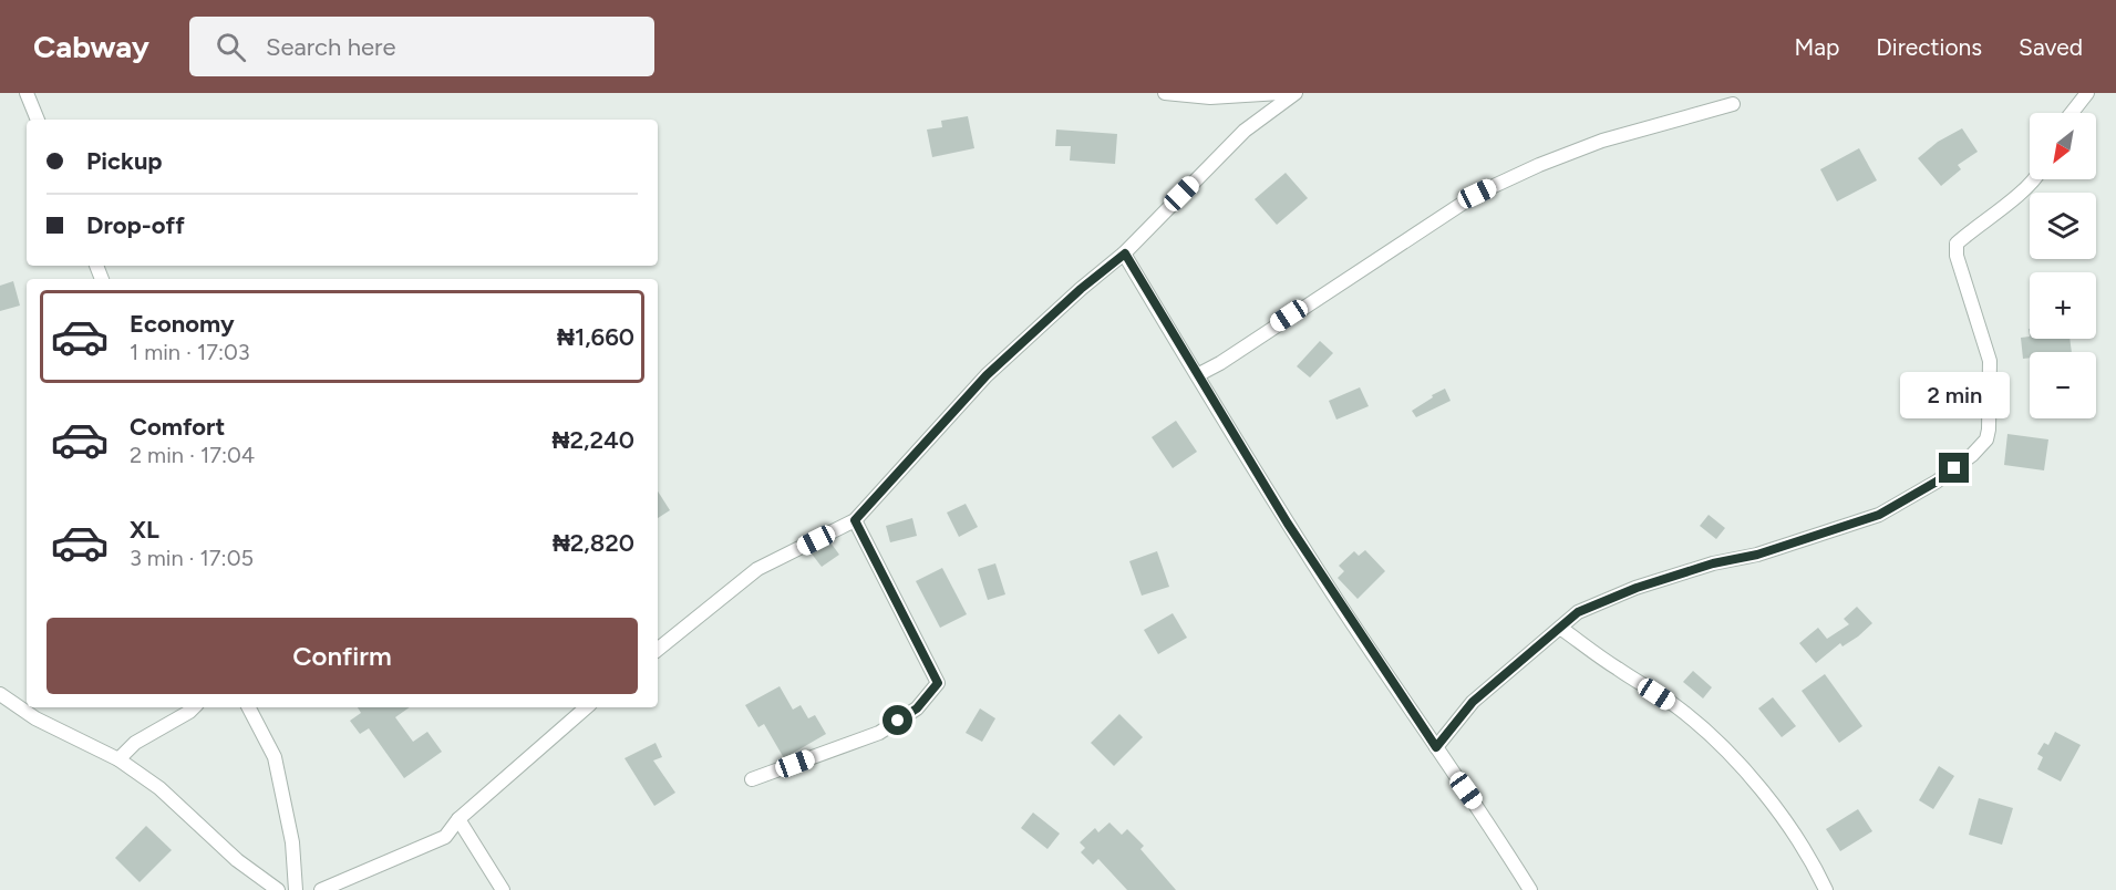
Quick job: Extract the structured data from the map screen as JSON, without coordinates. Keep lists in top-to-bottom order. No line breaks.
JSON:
{"north":"bottom left","page":{"header":"Cabway","search":"Search here","nav":["Map","Directions","Saved"],"map_buttons":["+","−"],"banner":["Pickup","Drop-off"],"list":[{"name":"Economy","note":"1 min · 17:03","value":"₦1,660"},{"name":"Comfort","note":"2 min · 17:04","value":"₦2,240"},{"name":"XL","note":"3 min · 17:05","value":"₦2,820"}],"bubble":"2 min","buttons":"Confirm"}}
